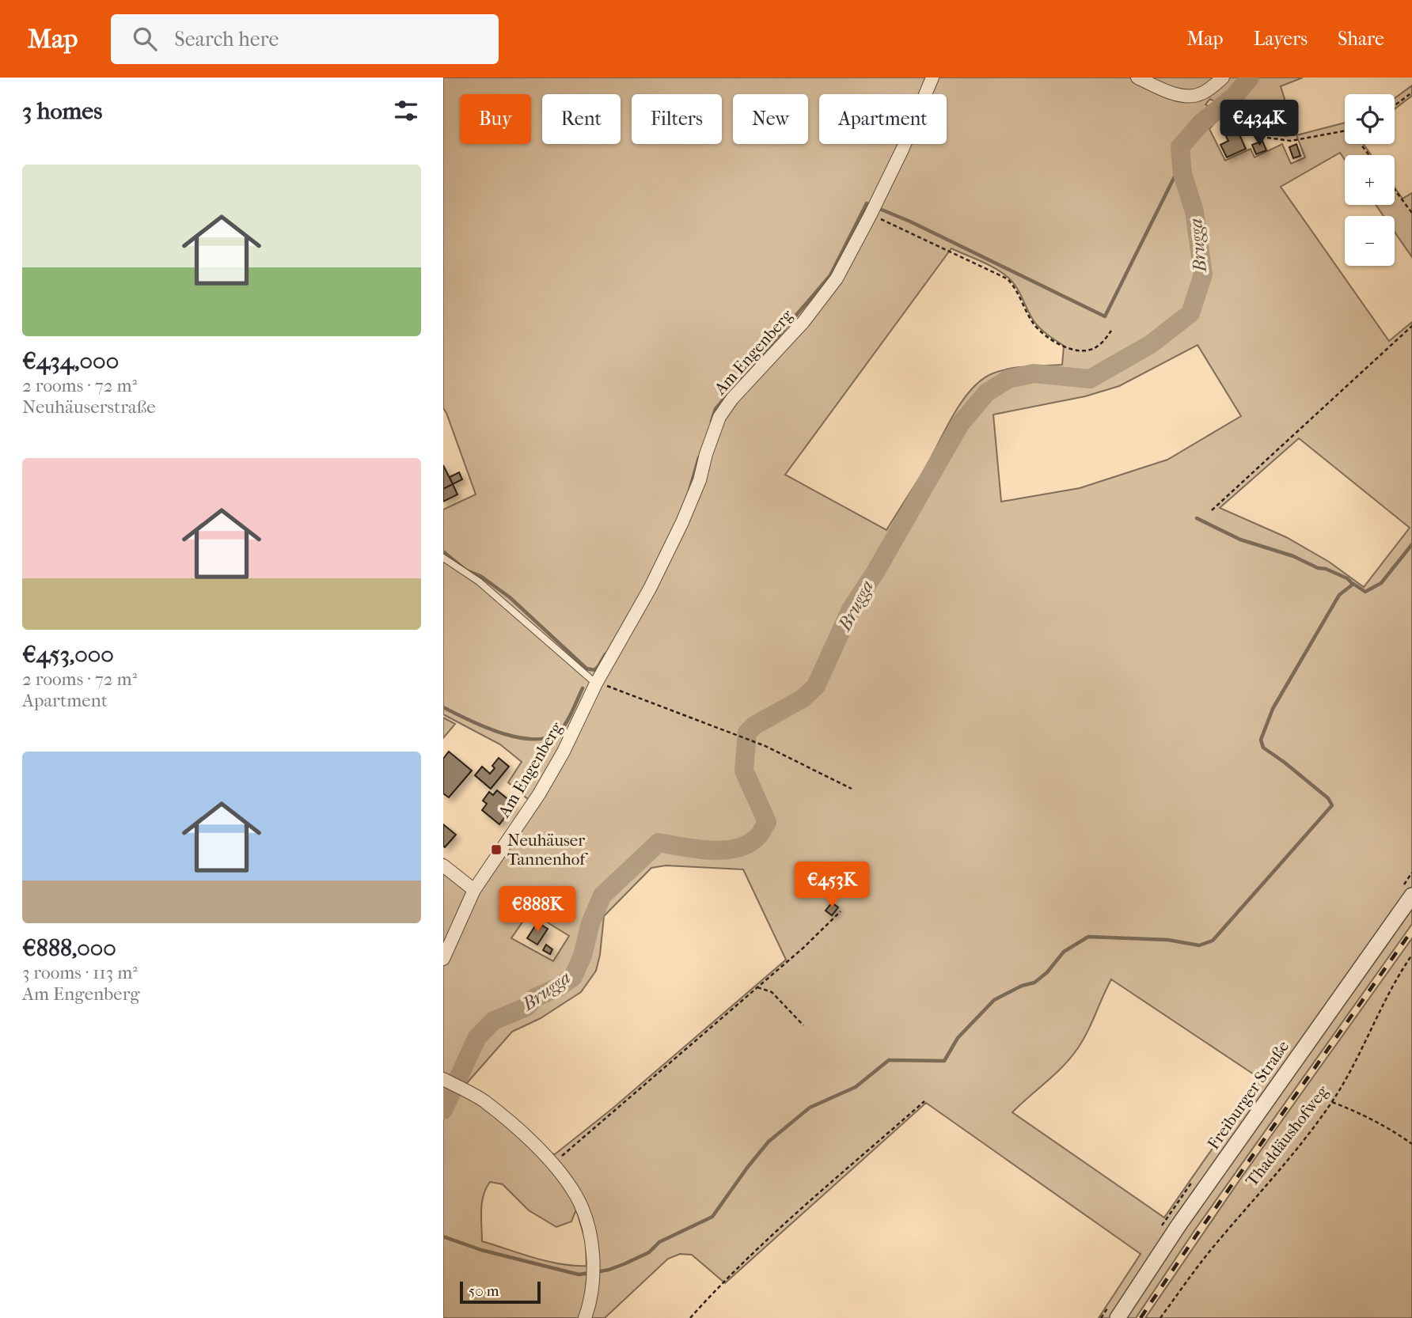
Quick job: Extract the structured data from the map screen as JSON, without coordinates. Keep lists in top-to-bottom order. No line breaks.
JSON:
{"streets":{"street":["Am Engenberg","Freiburger Straße"],"path":["Thaddäushofweg"]},"water":["Brugga"],"places":{"transit":["Neuhäuser Tannenhof"]},"scale_bar":"50 m","page":{"header":"Map","search":"Search here","nav":["Map","Layers","Share"],"heading":"3 homes","map_buttons":["+","−"],"chip":["Buy","Rent","Filters","New","Apartment"],"price":["€434K","€453K","€888K"],"list":[{"name":"€434,000","note":"2 rooms · 72 m² · Neuhäuserstraße"},{"name":"€453,000","note":"2 rooms · 72 m² · Apartment"},{"name":"€888,000","note":"3 rooms · 113 m² · Am Engenberg"}],"scale":"50 m"}}
